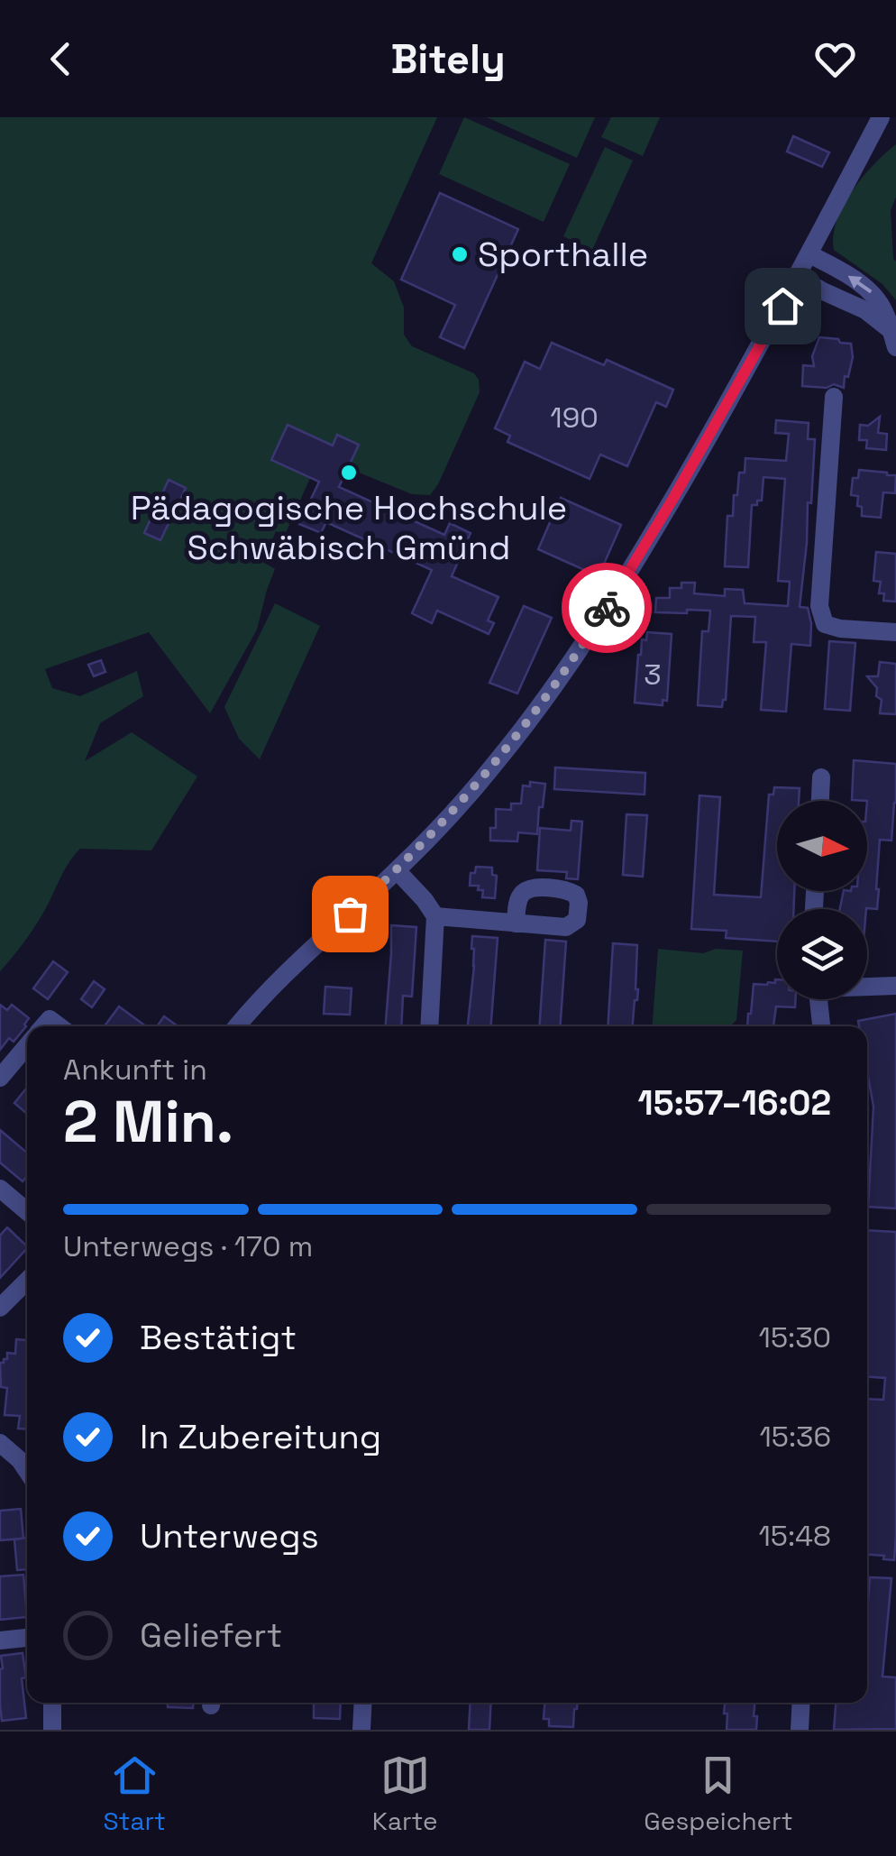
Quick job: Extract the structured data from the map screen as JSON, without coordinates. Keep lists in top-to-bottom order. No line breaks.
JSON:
{"places":["Sporthalle","Pädagogische Hochschule Schwäbisch Gmünd"],"house_numbers":["190","3"],"north":"right","page":{"header":"Bitely","heading":["2 Min.","Ankunft in","15:57–16:02"],"bar":"Unterwegs · 170 m","list":[["Bestätigt","15:30"],["In Zubereitung","15:36"],["Unterwegs","15:48"],"Geliefert"],"tabs":["Start","Karte","Gespeichert"]}}
